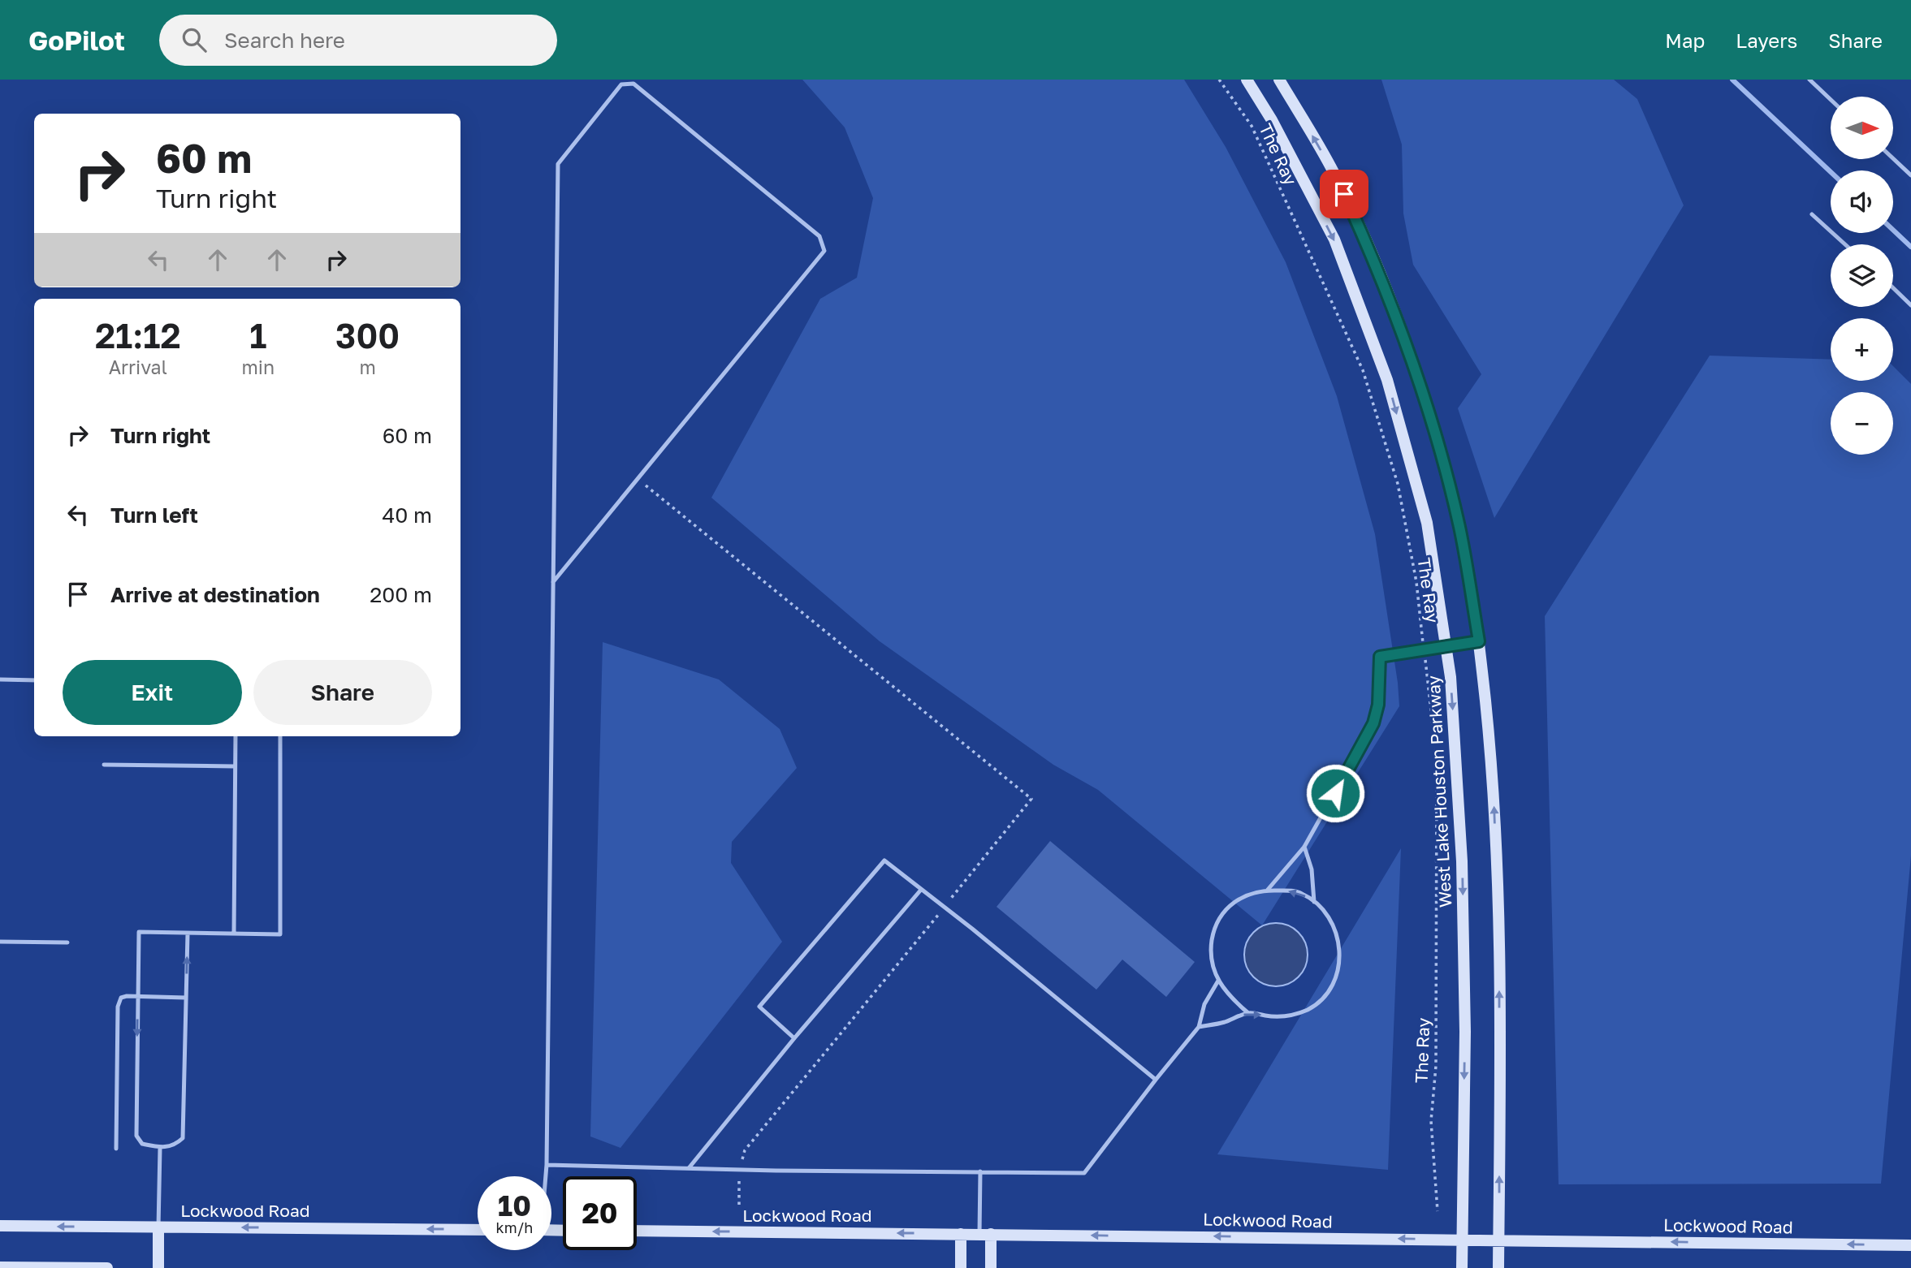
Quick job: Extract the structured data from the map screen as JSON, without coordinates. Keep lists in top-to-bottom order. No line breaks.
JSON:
{"streets":{"main road":["West Lake Houston Parkway","Lockwood Road"],"path":["The Ray"]},"crossings":[["West Lake Houston Parkway","Lockwood Road"]],"one_way":["Lockwood Road"],"north":"right","page":{"header":"GoPilot","search":"Search here","nav":["Map","Layers","Share"],"map_buttons":["+","−"],"turn":["60 m","Turn right"],"eta":["21:12","Arrival","1","min","300","m"],"list":[{"name":"Turn right","value":"60 m"},{"name":"Turn left","value":"40 m"},{"name":"Arrive at destination","value":"200 m"}],"buttons":["Exit","Share"],"speed":"10 km/h","limit":"20"}}
